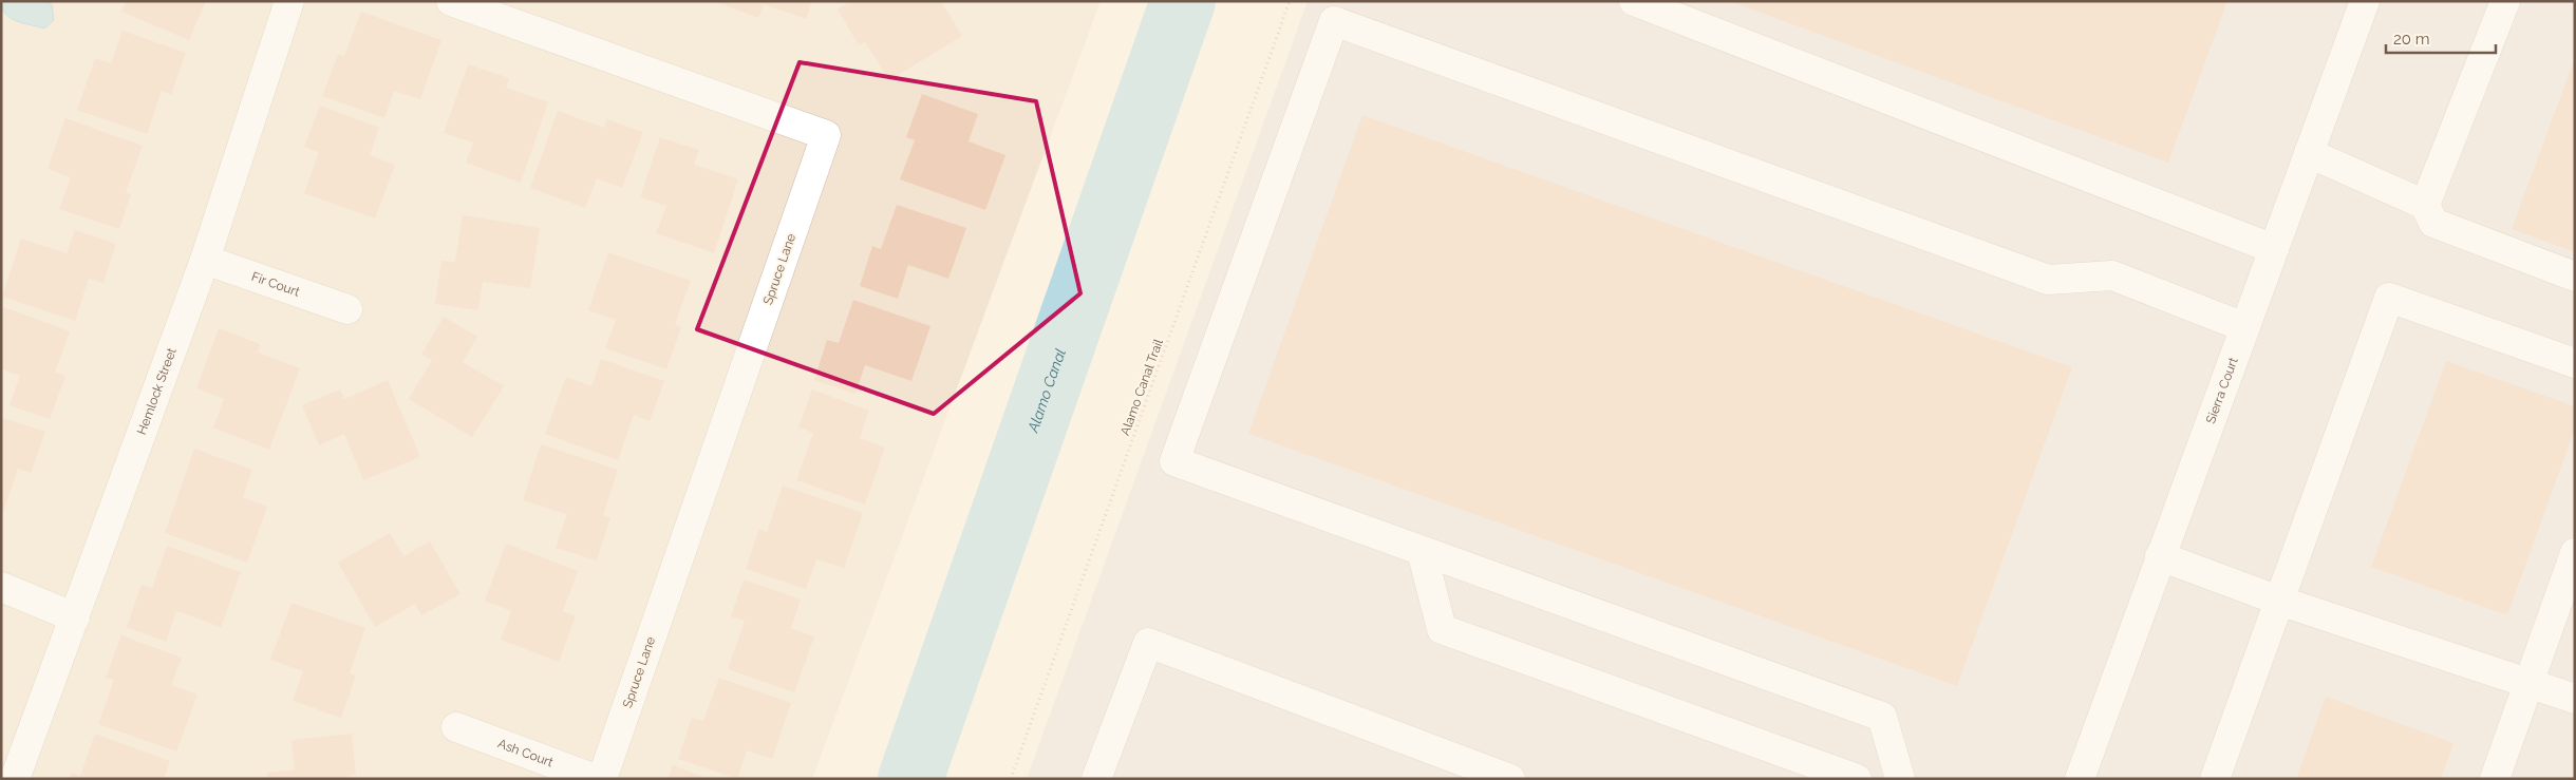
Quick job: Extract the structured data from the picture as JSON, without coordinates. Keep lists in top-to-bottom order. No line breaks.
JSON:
{"streets":{"street":["Spruce Lane","Fir Court","Sierra Court","Hemlock Street","Ash Court"],"path":["Alamo Canal Trail"]},"crossings":[["Fir Court","Hemlock Street"]],"water":["Alamo Canal"],"scale_bar":"20 m"}
